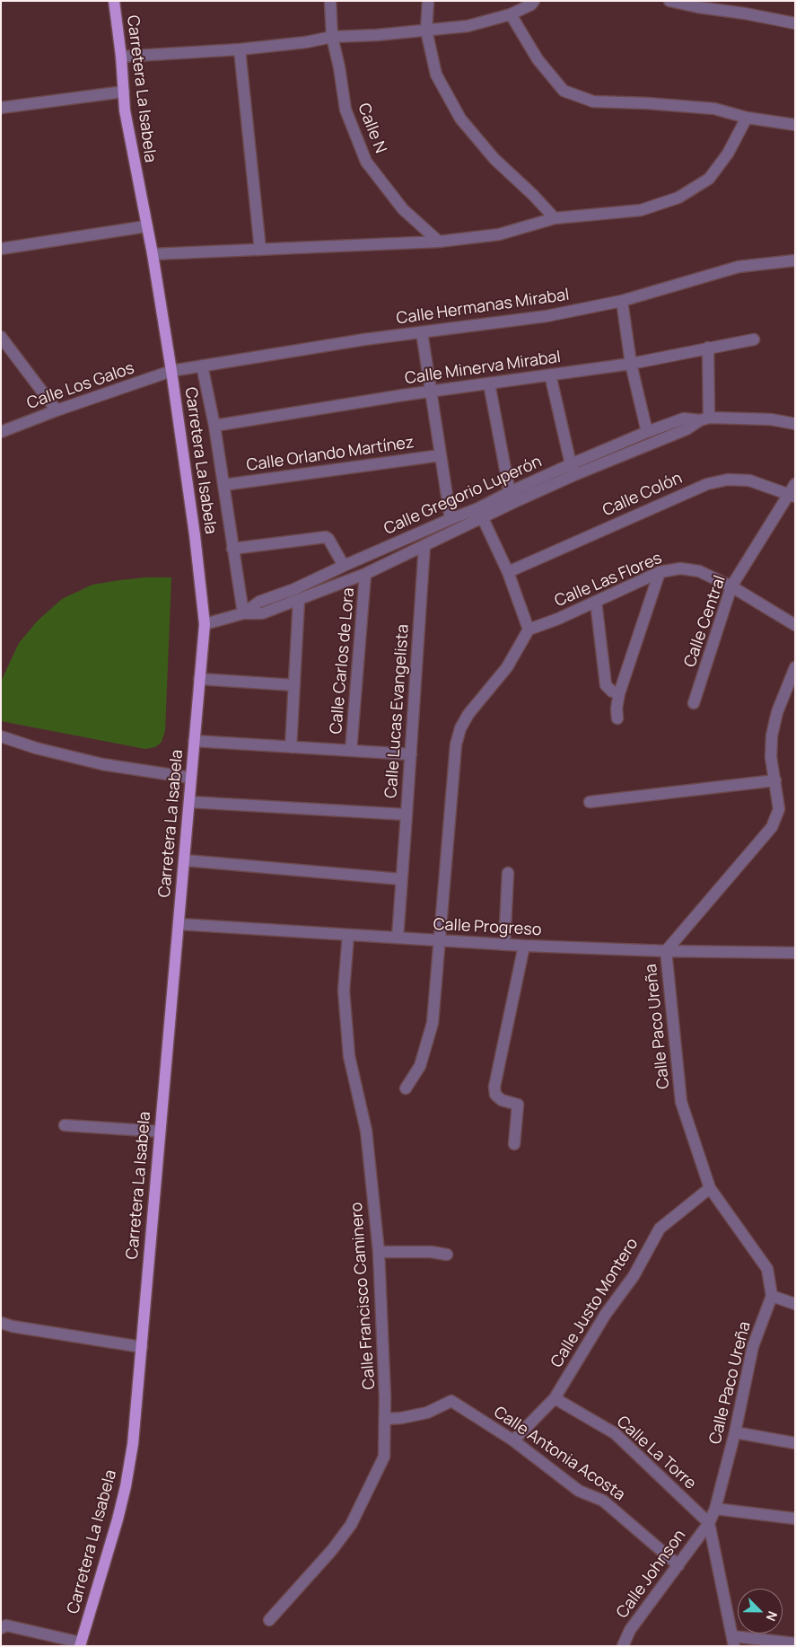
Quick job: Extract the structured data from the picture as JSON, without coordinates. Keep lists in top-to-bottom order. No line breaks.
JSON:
{"streets":{"main road":["Carretera La Isabela"],"street":["Calle N","Calle Hermanas Mirabal","Calle Minerva Mirabal","Calle Los Galos","Calle Orlando Martínez","Calle Colón","Calle Gregorio Luperón","Calle Las Flores","Calle Central","Calle Carlos de Lora","Calle Lucas Evangelista","Calle Progreso","Calle Paco Ureña","Calle Francisco Caminero","Calle Justo Montero","Calle La Torre","Calle Antonia Acosta","Calle Johnson"]},"crossings":[["Carretera La Isabela","Calle Hermanas Mirabal"],["Carretera La Isabela","Calle Los Galos"],["Carretera La Isabela","Calle Gregorio Luperón"],["Carretera La Isabela","Calle Progreso"],["Calle Hermanas Mirabal","Calle Los Galos"],["Calle Colón","Calle Central"],["Calle Gregorio Luperón","Calle Carlos de Lora"],["Calle Gregorio Luperón","Calle Lucas Evangelista"],["Calle Las Flores","Calle Central"],["Calle Lucas Evangelista","Calle Progreso"],["Calle Progreso","Calle Paco Ureña"],["Calle Progreso","Calle Francisco Caminero"],["Calle Paco Ureña","Calle Justo Montero"],["Calle Paco Ureña","Calle La Torre"],["Calle Paco Ureña","Calle Johnson"],["Calle Francisco Caminero","Calle Antonia Acosta"],["Calle Justo Montero","Calle La Torre"],["Calle Justo Montero","Calle Antonia Acosta"],["Calle La Torre","Calle Johnson"],["Calle Antonia Acosta","Calle Johnson"]],"north":"bottom right"}
